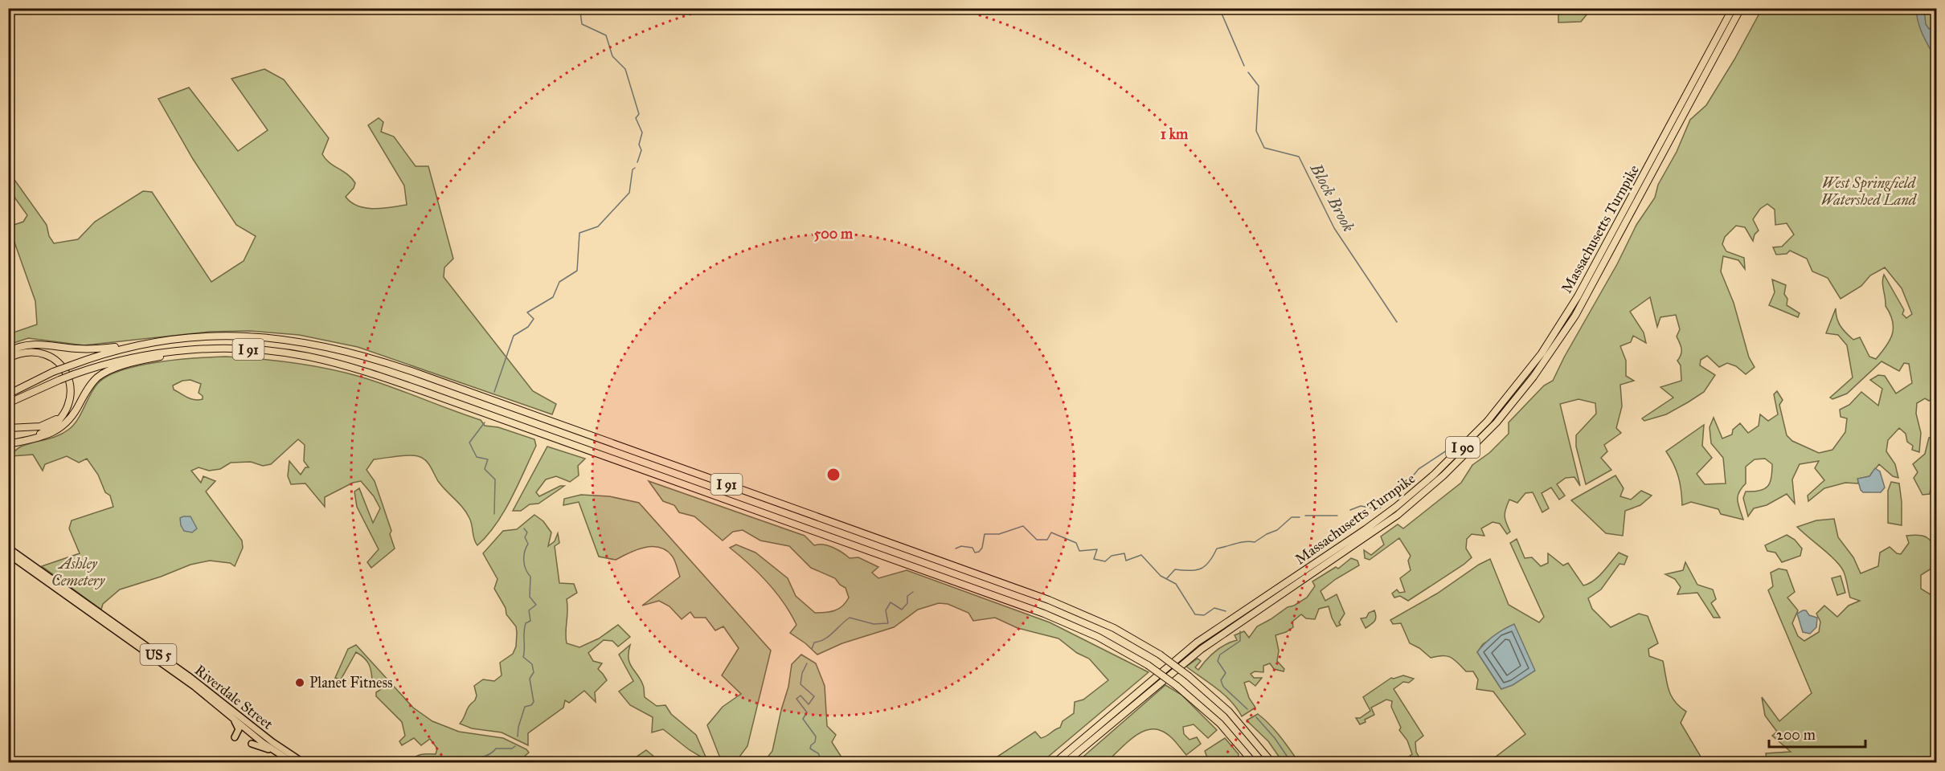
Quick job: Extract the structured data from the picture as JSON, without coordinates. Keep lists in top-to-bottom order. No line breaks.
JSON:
{"streets":{"highway":["Massachusetts Turnpike","I 91","I 90"],"main road":["US 5","Riverdale Street"]},"water":["Block Brook"],"parks":["West Springfield Watershed Land","Ashley Cemetery"],"places":["Planet Fitness"],"scale_bar":"200 m","rings":["1 km","500 m"]}
